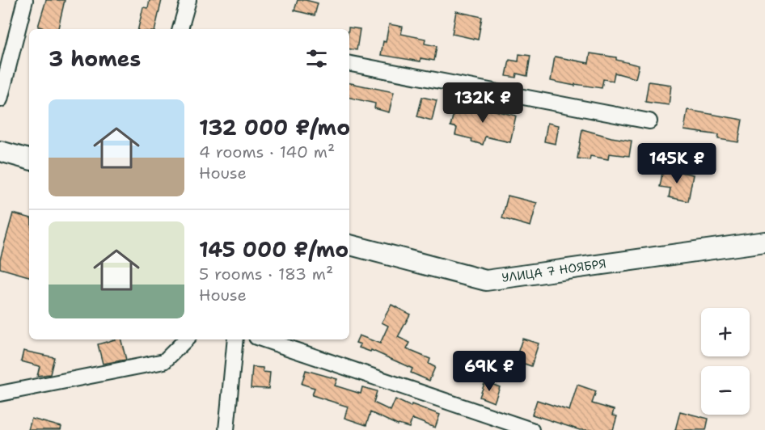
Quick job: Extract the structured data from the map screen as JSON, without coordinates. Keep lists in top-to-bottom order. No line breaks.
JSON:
{"streets":{"main road":["УЛИЦА 7 НОЯБРЯ"]},"page":{"heading":"3 homes","price":["132K ₽","145K ₽","69K ₽"],"list":[{"name":"132 000 ₽/mo","note":"4 rooms · 140 m² · House"},{"name":"145 000 ₽/mo","note":"5 rooms · 183 m² · House"}],"map_buttons":["+","−"]}}
